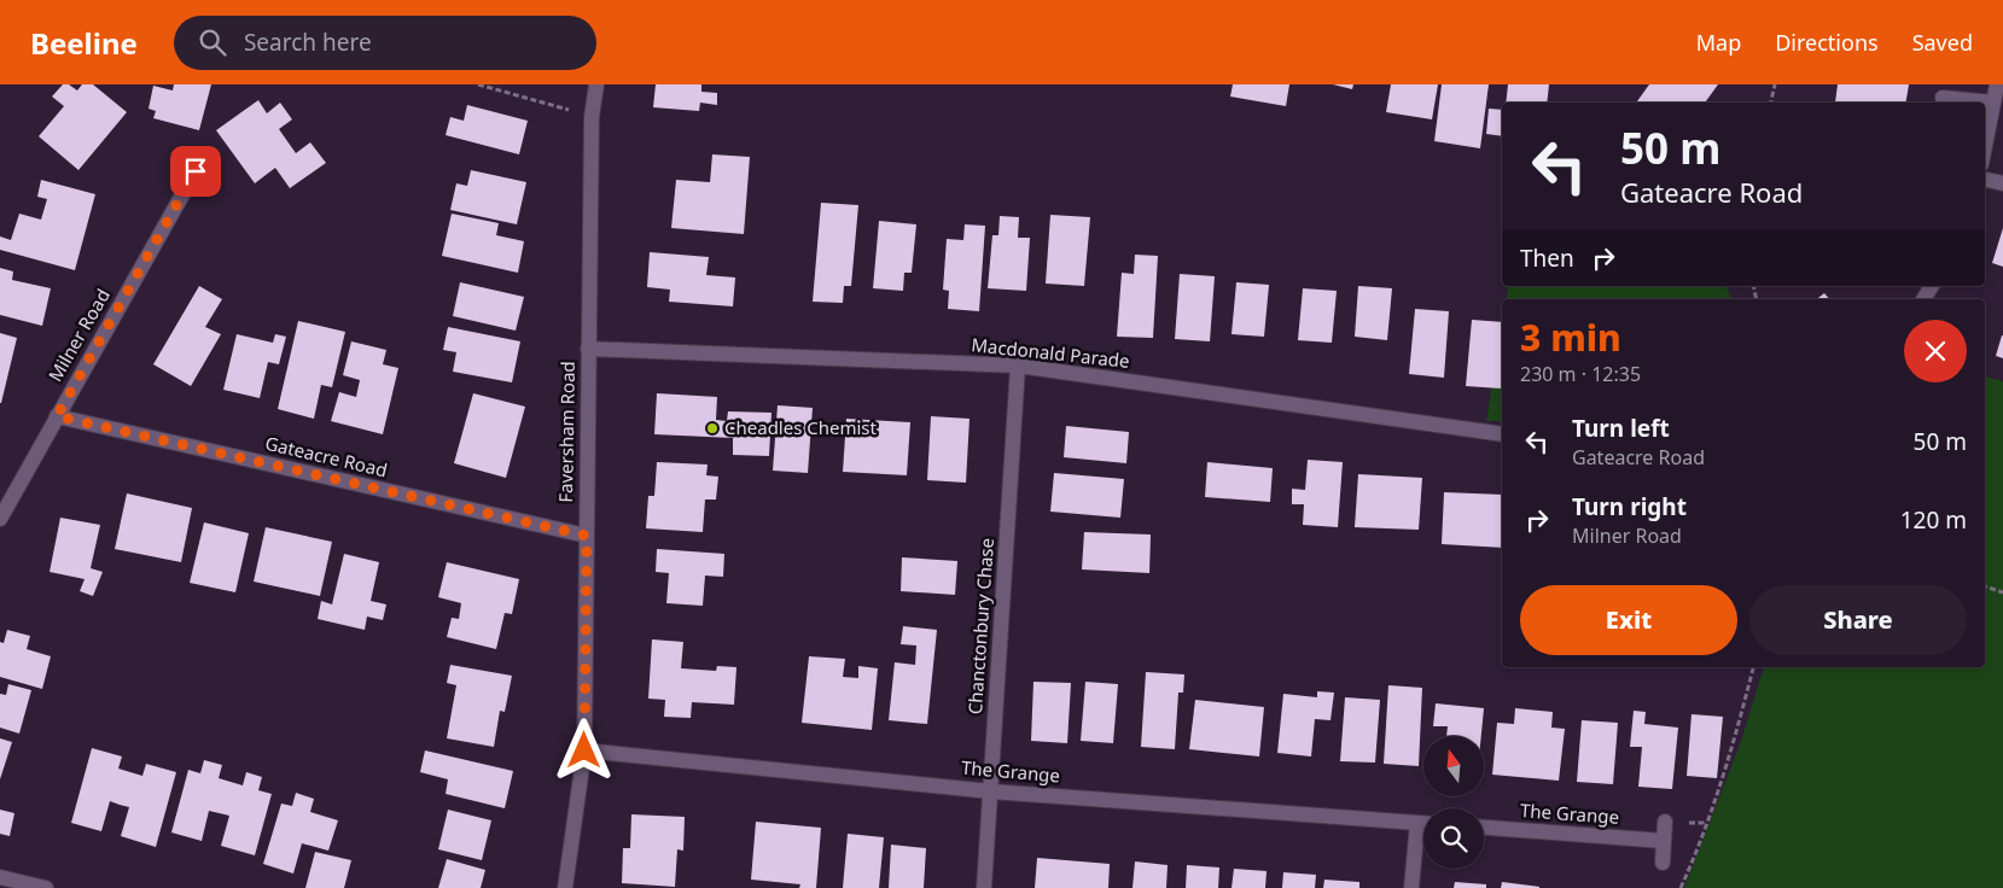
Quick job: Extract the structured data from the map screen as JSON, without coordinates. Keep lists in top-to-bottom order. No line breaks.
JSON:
{"streets":{"street":["Milner Road","Macdonald Parade","Faversham Road","Gateacre Road","Chanctonbury Chase","The Grange"]},"crossings":[["Milner Road","Gateacre Road"],["Macdonald Parade","Faversham Road"],["Macdonald Parade","Chanctonbury Chase"],["Faversham Road","Gateacre Road"],["Faversham Road","The Grange"],["Chanctonbury Chase","The Grange"]],"places":["Cheadles Chemist"],"north":"top","page":{"header":"Beeline","search":"Search here","nav":["Map","Directions","Saved"],"turn":["50 m","Gateacre Road"],"then":"Then","heading":["3 min","230 m · 12:35"],"list":[{"name":"Turn left","note":"Gateacre Road","value":"50 m"},{"name":"Turn right","note":"Milner Road","value":"120 m"}],"buttons":["Exit","Share"]}}
